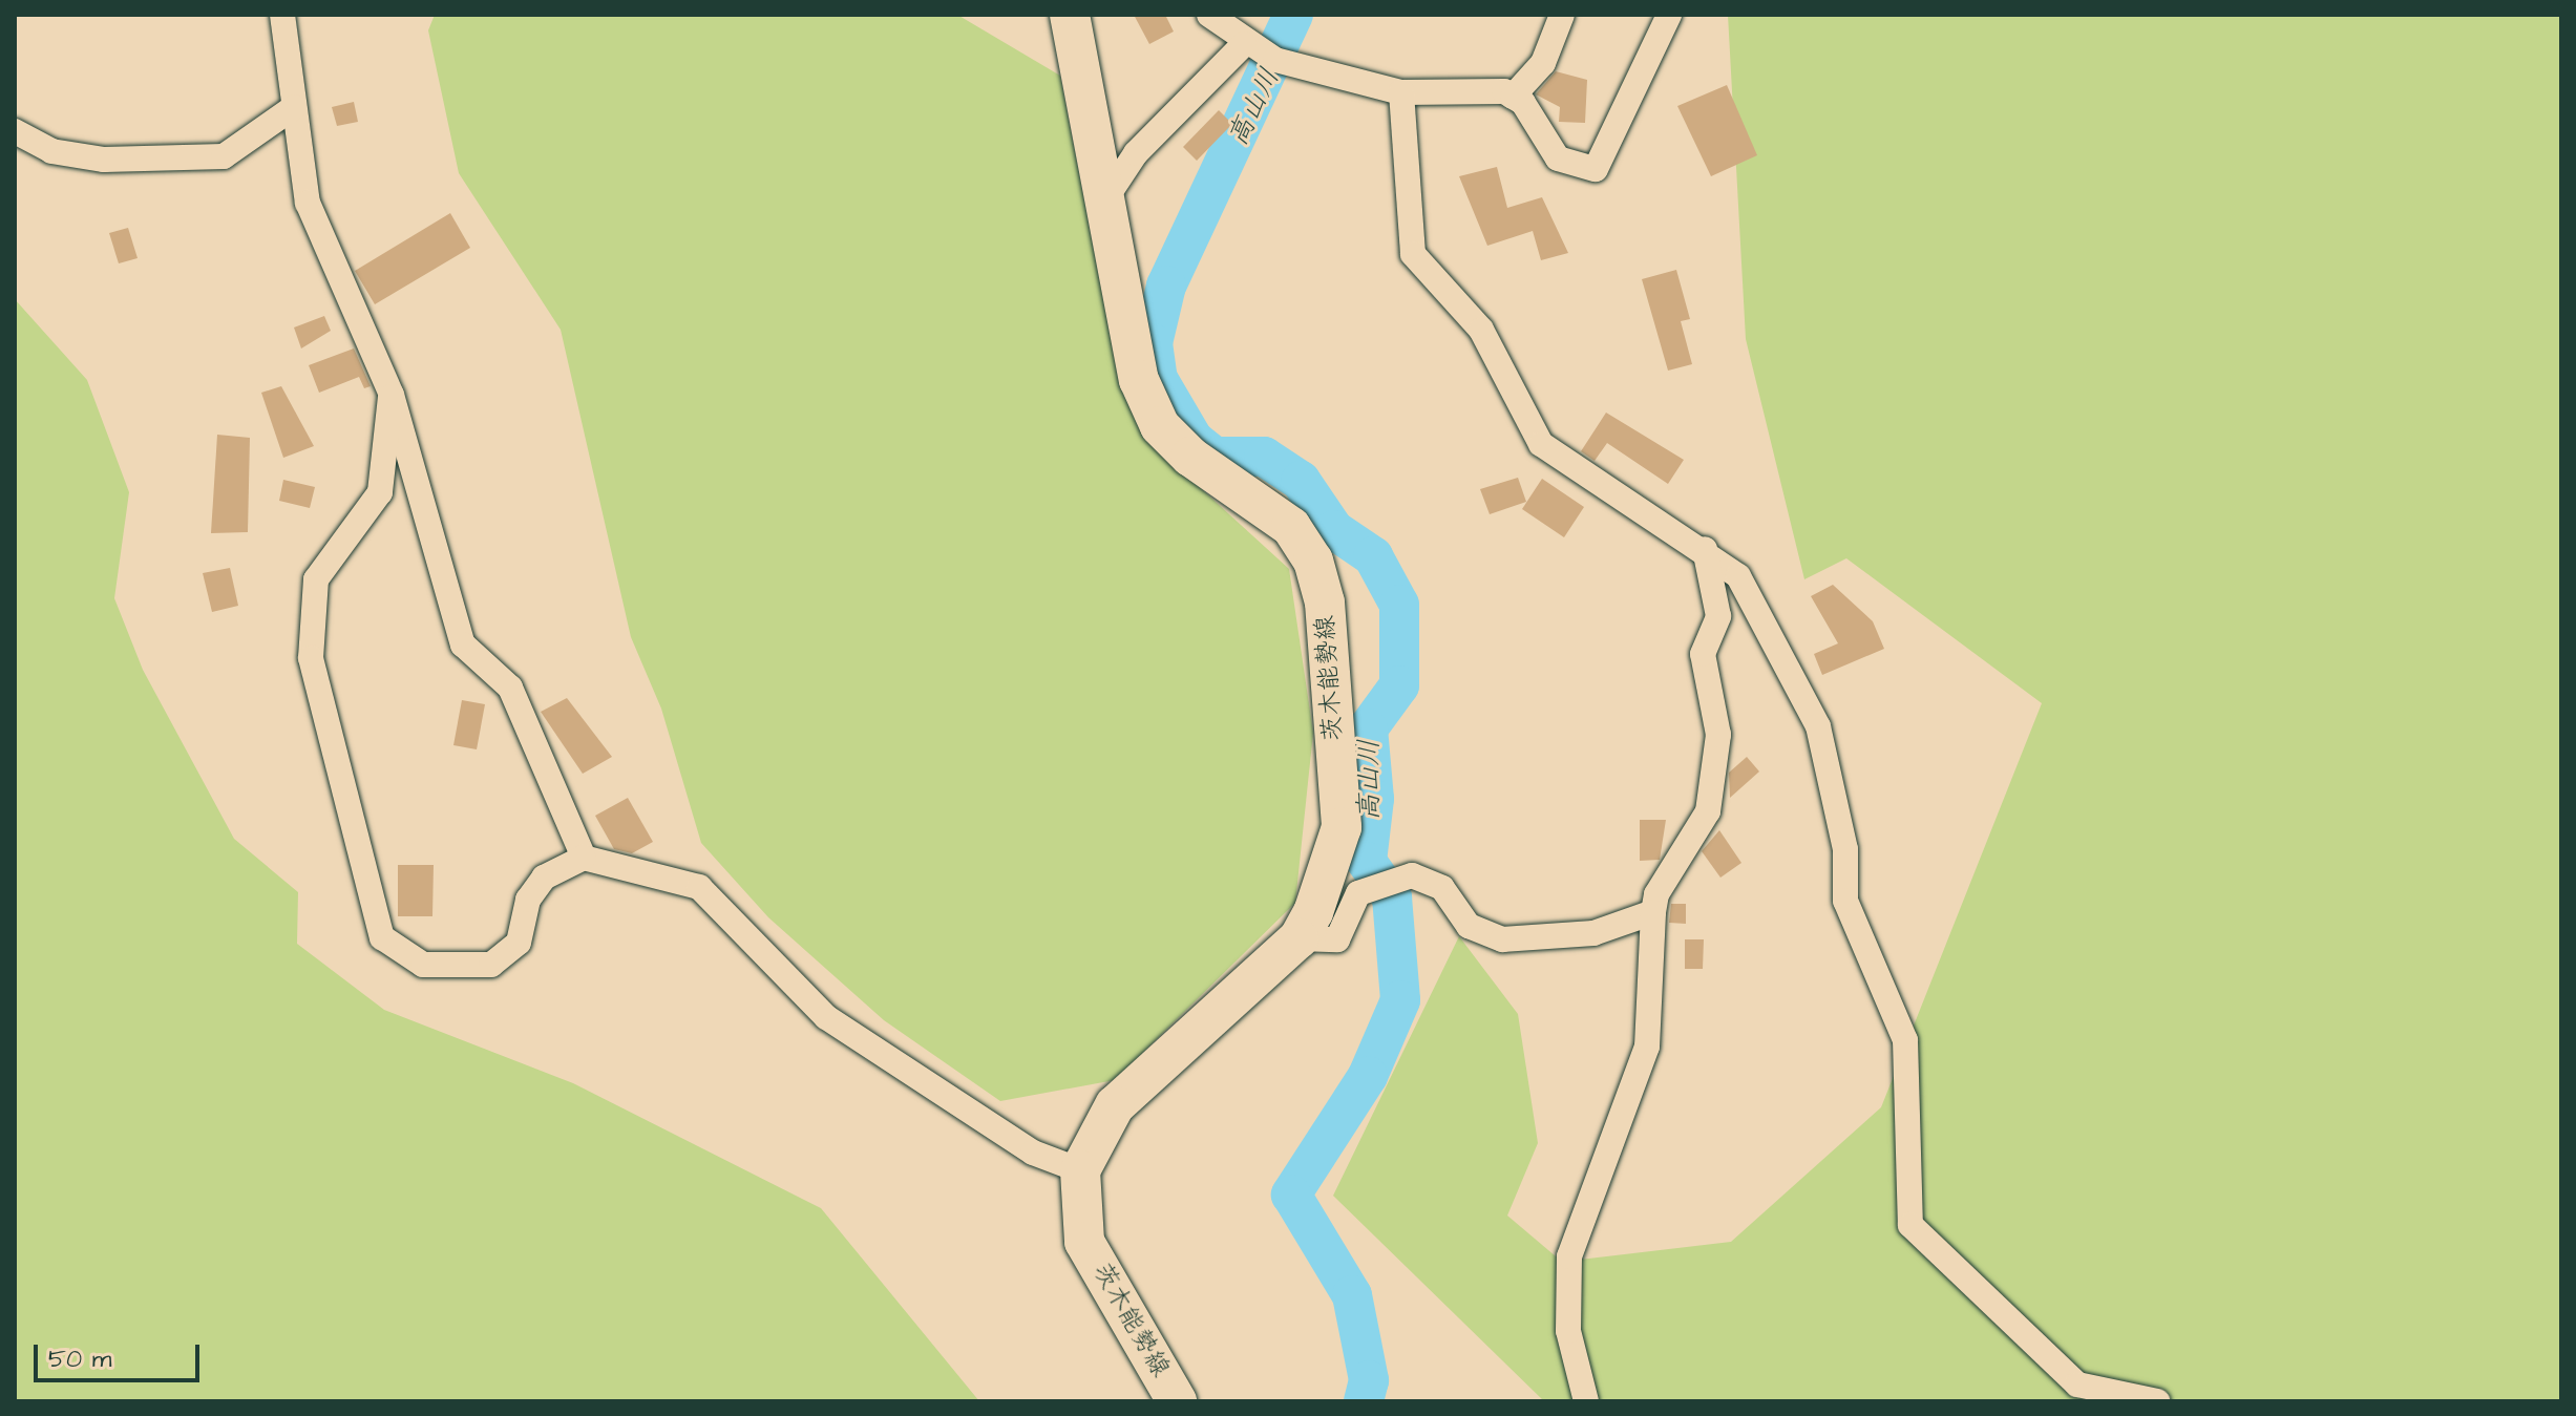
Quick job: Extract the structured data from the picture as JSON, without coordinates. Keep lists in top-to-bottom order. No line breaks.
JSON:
{"streets":{"main road":["茨木能勢線"]},"water":["高山川"],"scale_bar":"50 m"}
